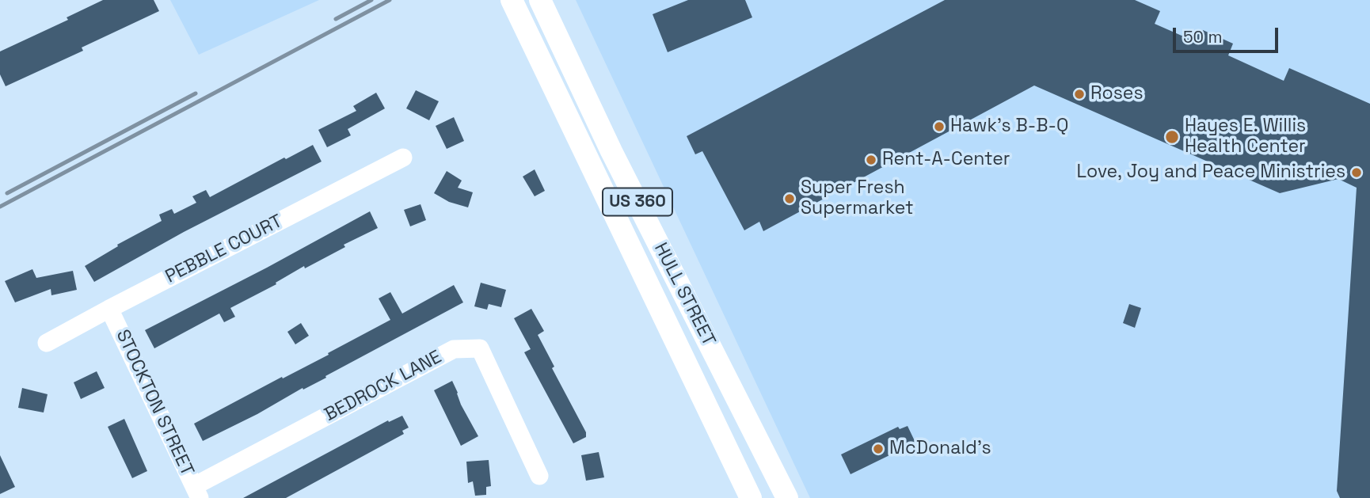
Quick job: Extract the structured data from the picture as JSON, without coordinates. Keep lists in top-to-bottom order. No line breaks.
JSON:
{"streets":{"main road":["US 360","HULL STREET"],"street":["PEBBLE COURT","BEDROCK LANE","STOCKTON STREET"]},"crossings":[["PEBBLE COURT","STOCKTON STREET"],["BEDROCK LANE","STOCKTON STREET"]],"places":["Roses","Hawk's B-B-Q","Hayes E. Willis Health Center","Rent-A-Center","Love, Joy and Peace Ministries","Super Fresh Supermarket","McDonald's"],"scale_bar":"50 m"}
